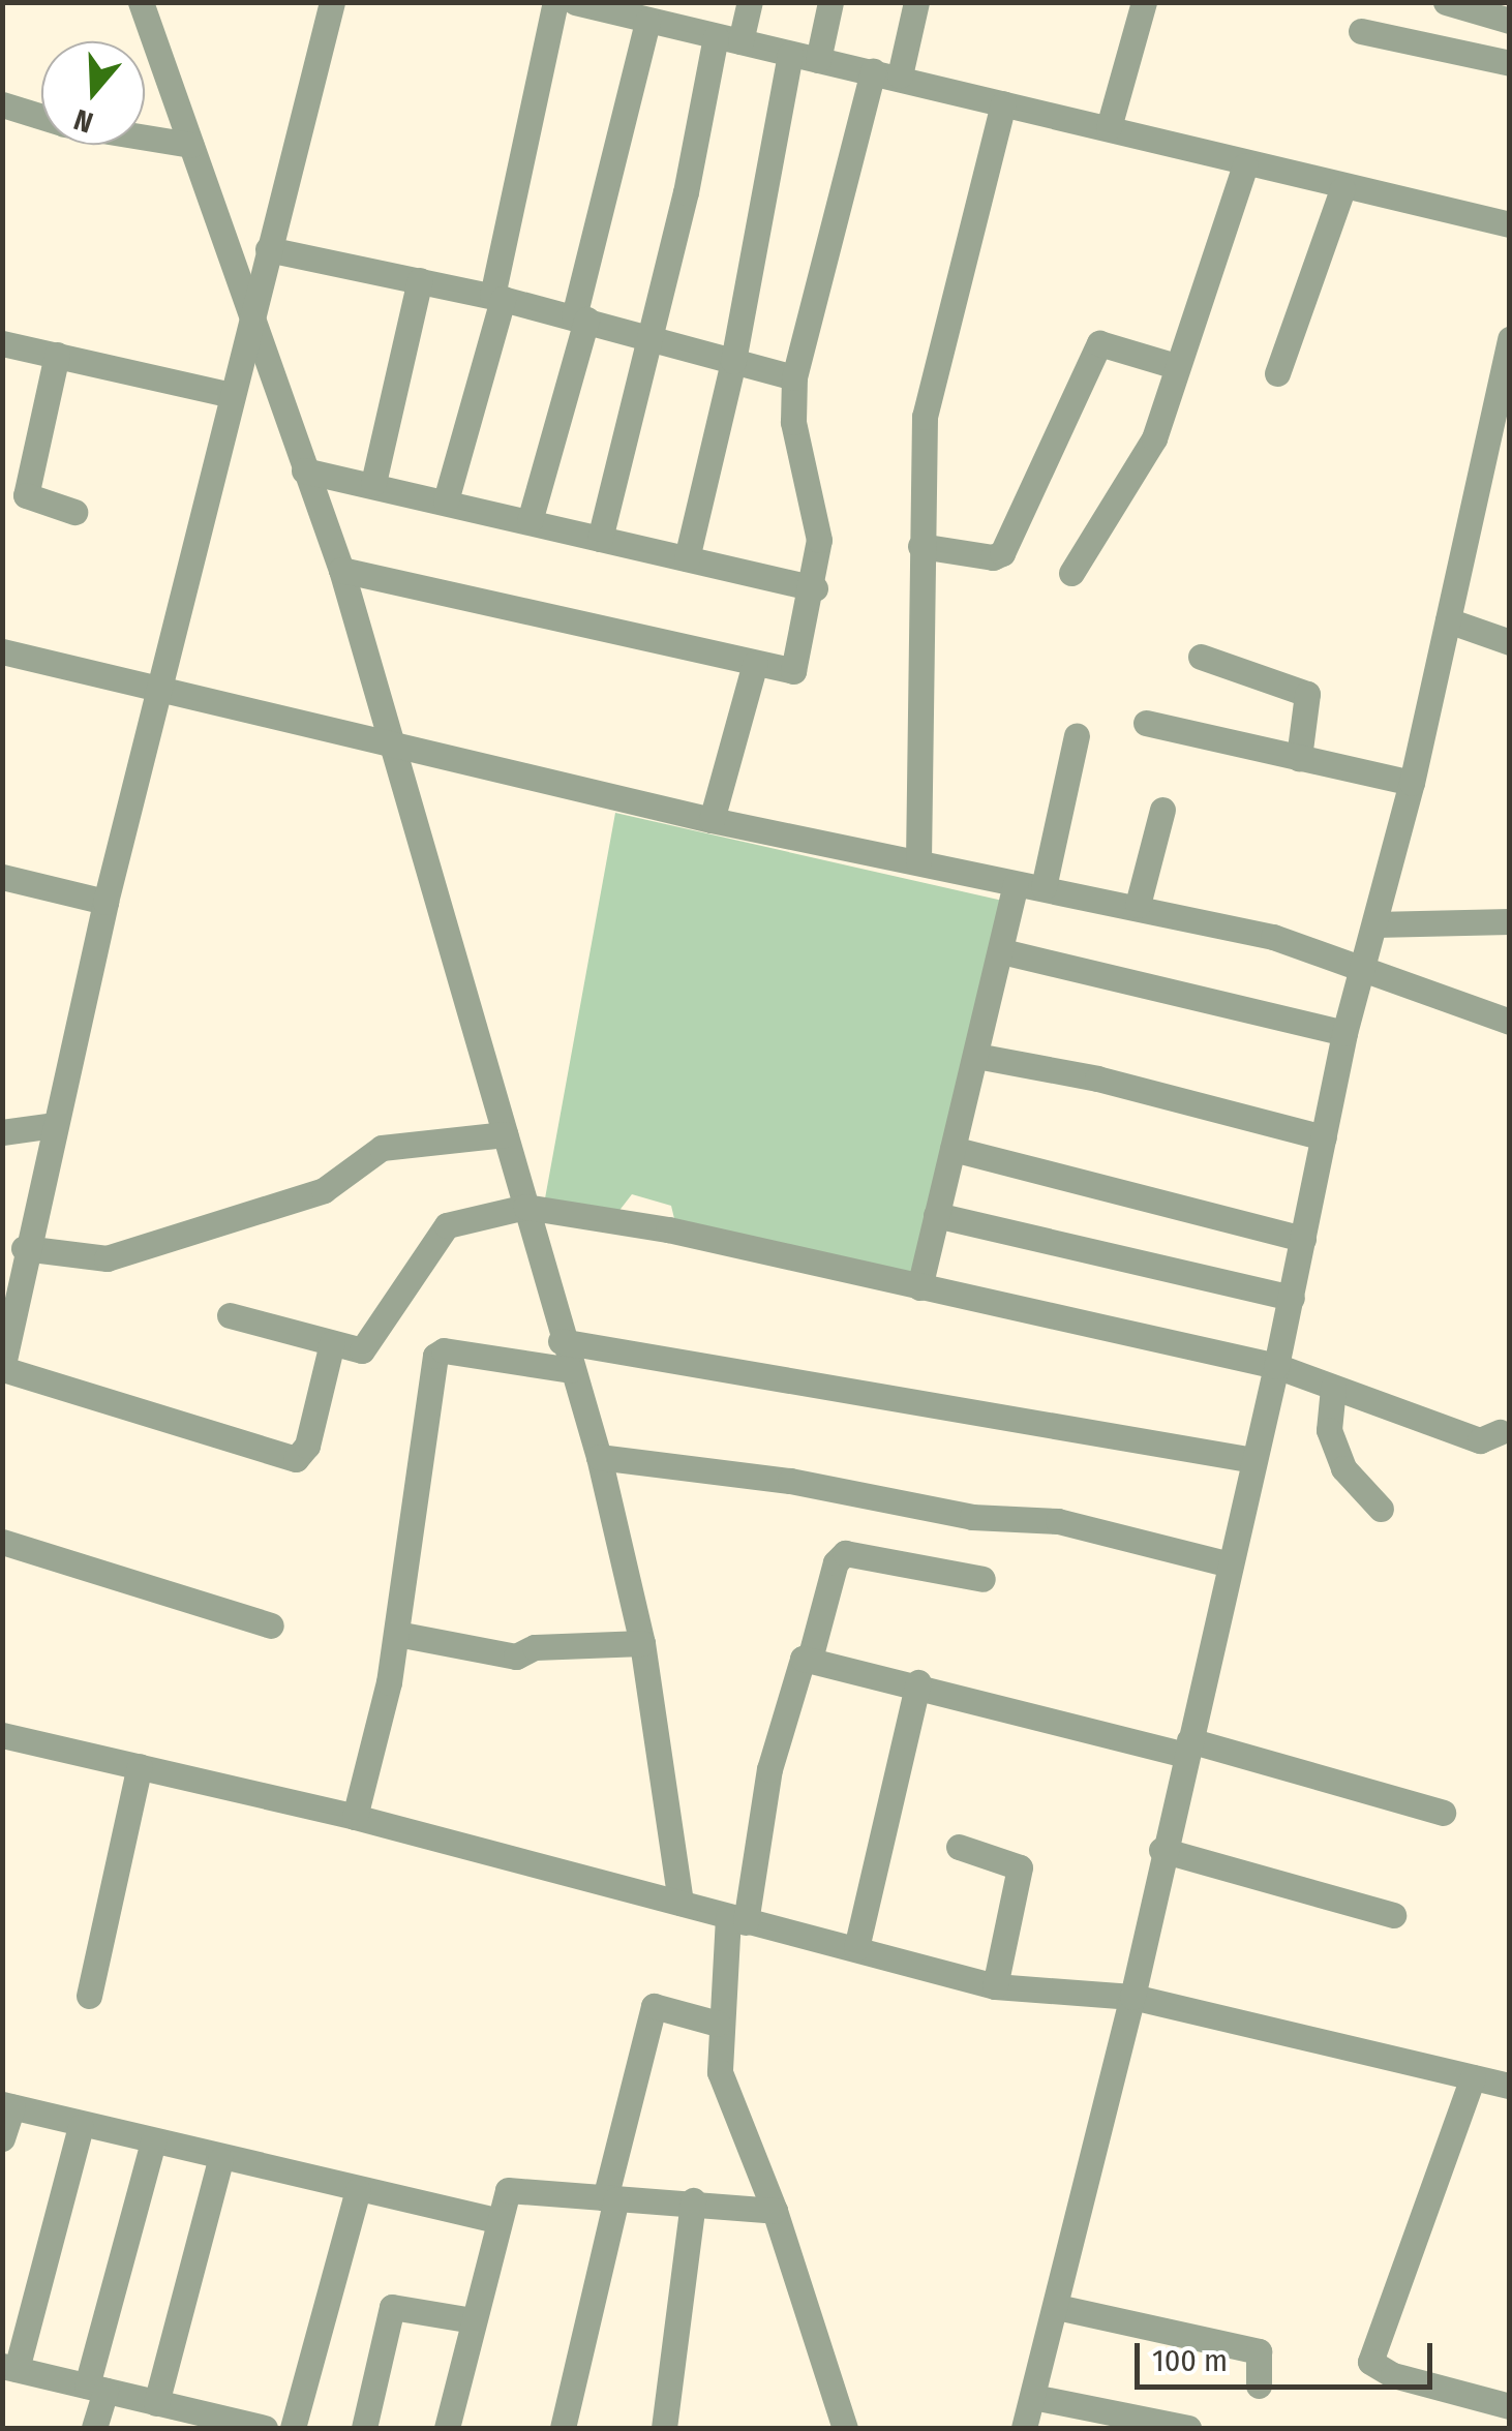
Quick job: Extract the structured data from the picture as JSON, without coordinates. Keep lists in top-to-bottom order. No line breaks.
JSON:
{"scale_bar":"100 m","north":"bottom"}
